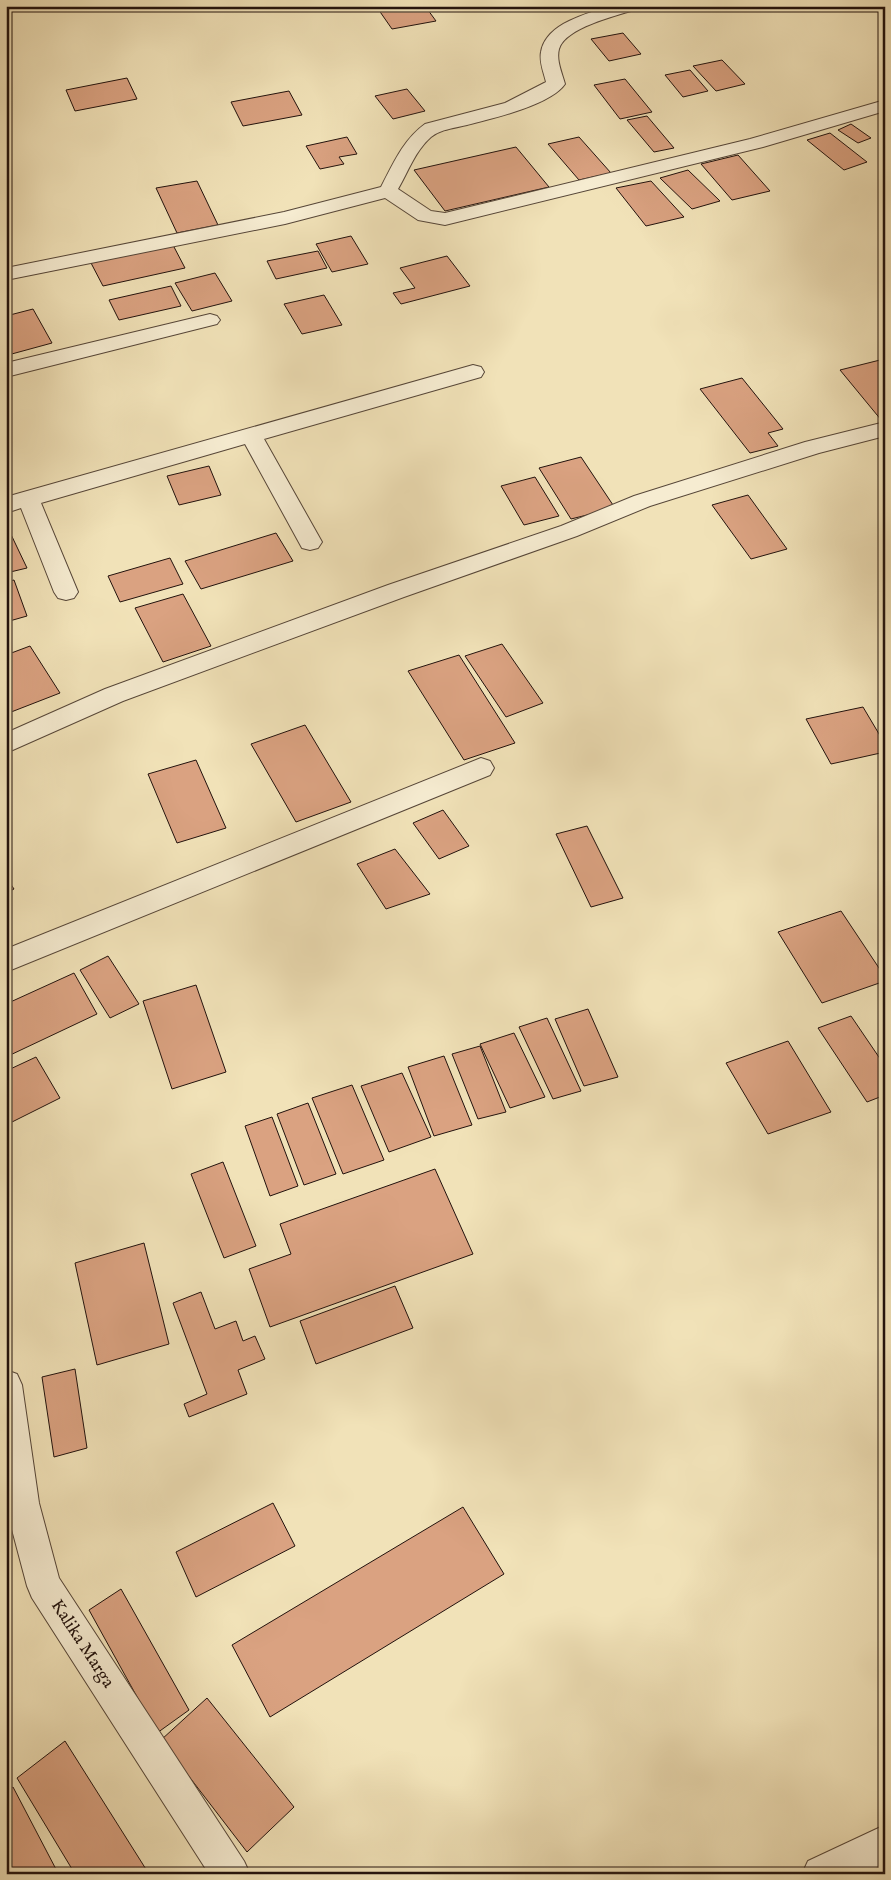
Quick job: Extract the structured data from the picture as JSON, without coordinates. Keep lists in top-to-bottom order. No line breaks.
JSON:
{"streets":{"street":["Kalika Marga"]}}
